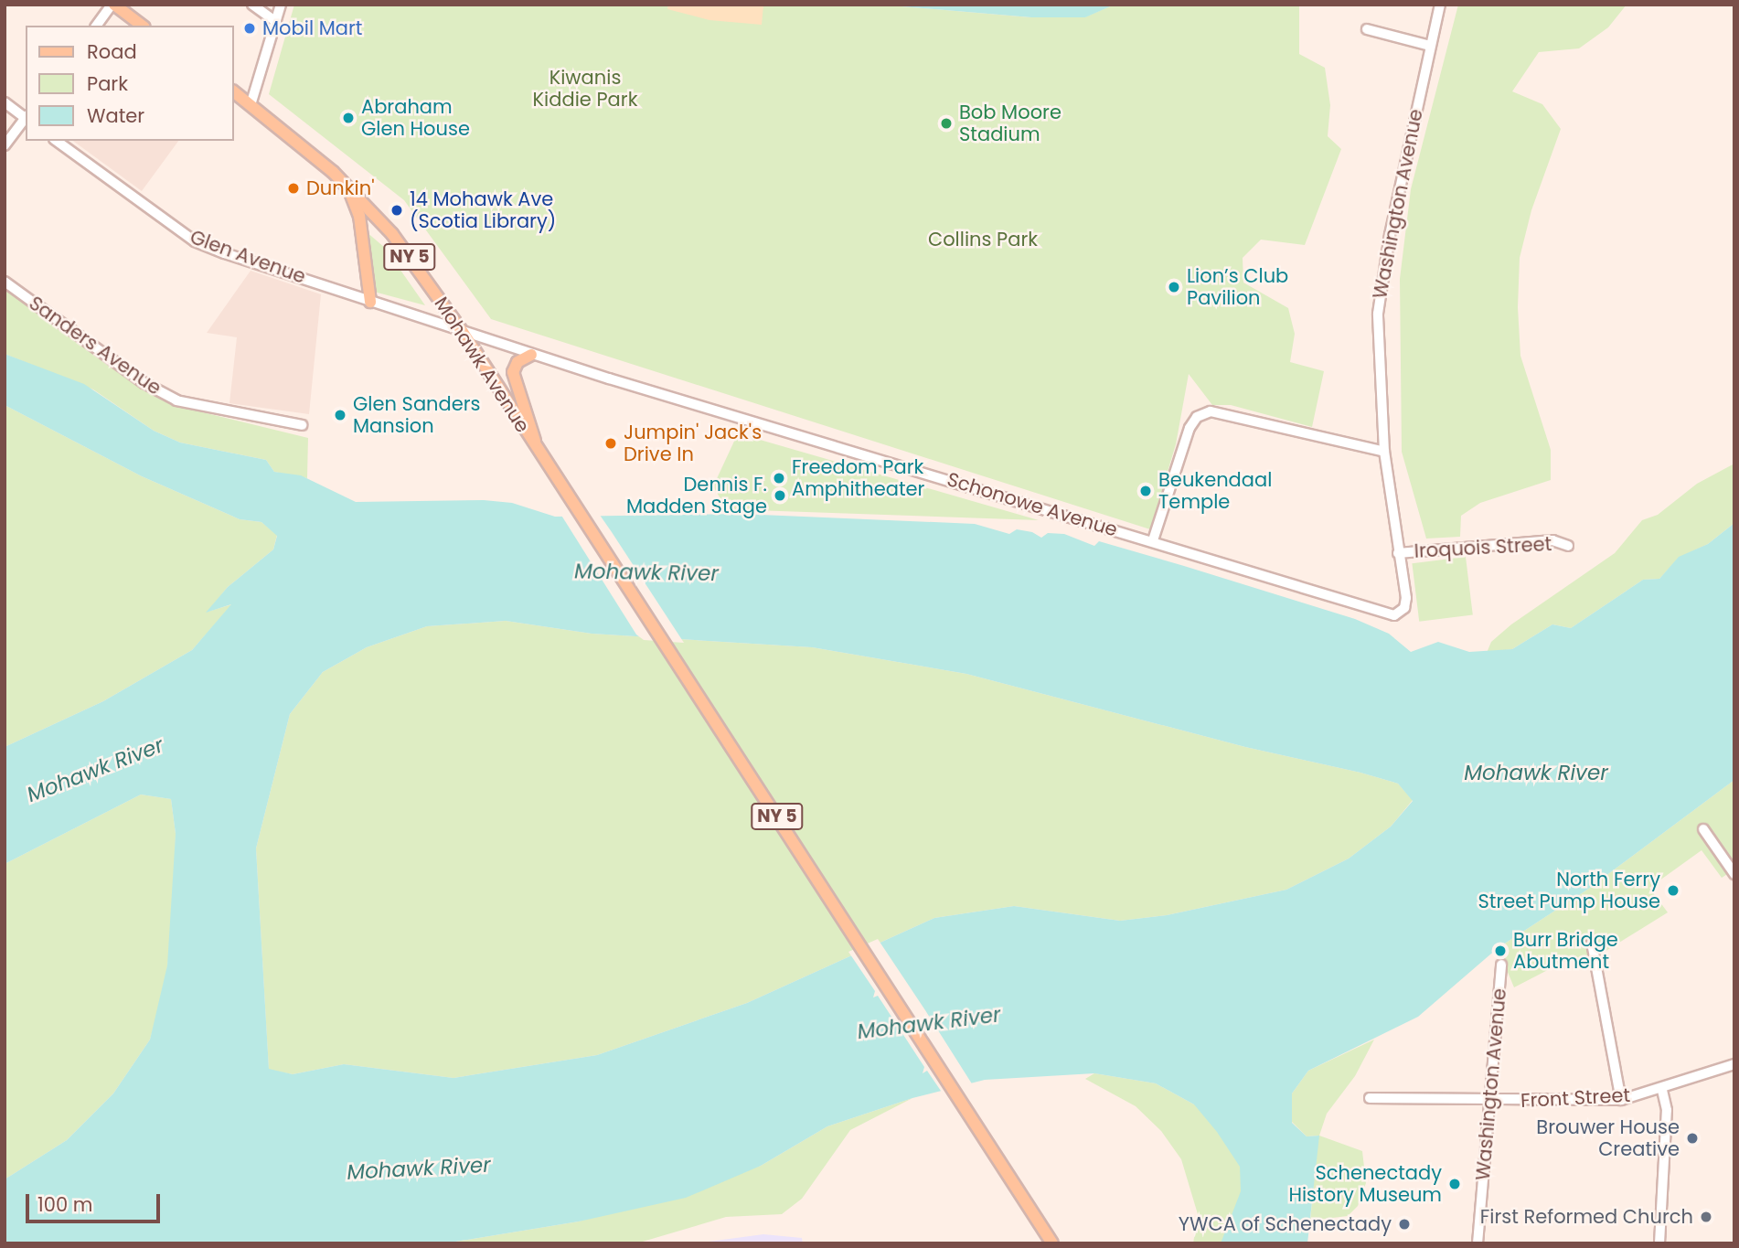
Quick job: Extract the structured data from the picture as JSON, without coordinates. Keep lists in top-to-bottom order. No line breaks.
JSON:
{"streets":{"main road":["NY 5","Mohawk Avenue"],"street":["Washington Avenue","Glen Avenue","Sanders Avenue","Schonowe Avenue","Iroquois Street","Front Street"]},"crossings":[["Washington Avenue","Schonowe Avenue"],["Washington Avenue","Iroquois Street"],["Washington Avenue","Front Street"],["Glen Avenue","Mohawk Avenue"],["Glen Avenue","Schonowe Avenue"],["Mohawk Avenue","Schonowe Avenue"]],"water":["Mohawk River"],"parks":["Kiwanis Kiddie Park","Collins Park"],"places":["Mobil Mart","Abraham Glen House","Bob Moore Stadium","Dunkin'","14 Mohawk Ave (Scotia Library)","Lion’s Club Pavilion","Glen Sanders Mansion","Jumpin' Jack's Drive In","Freedom Park Amphitheater","Beukendaal Temple","Dennis F. Madden Stage","North Ferry Street Pump House","Burr Bridge Abutment","Brouwer House Creative","Schenectady History Museum","First Reformed Church","YWCA of Schenectady"],"legend":["Road","Park","Water"],"scale_bar":"100 m"}
